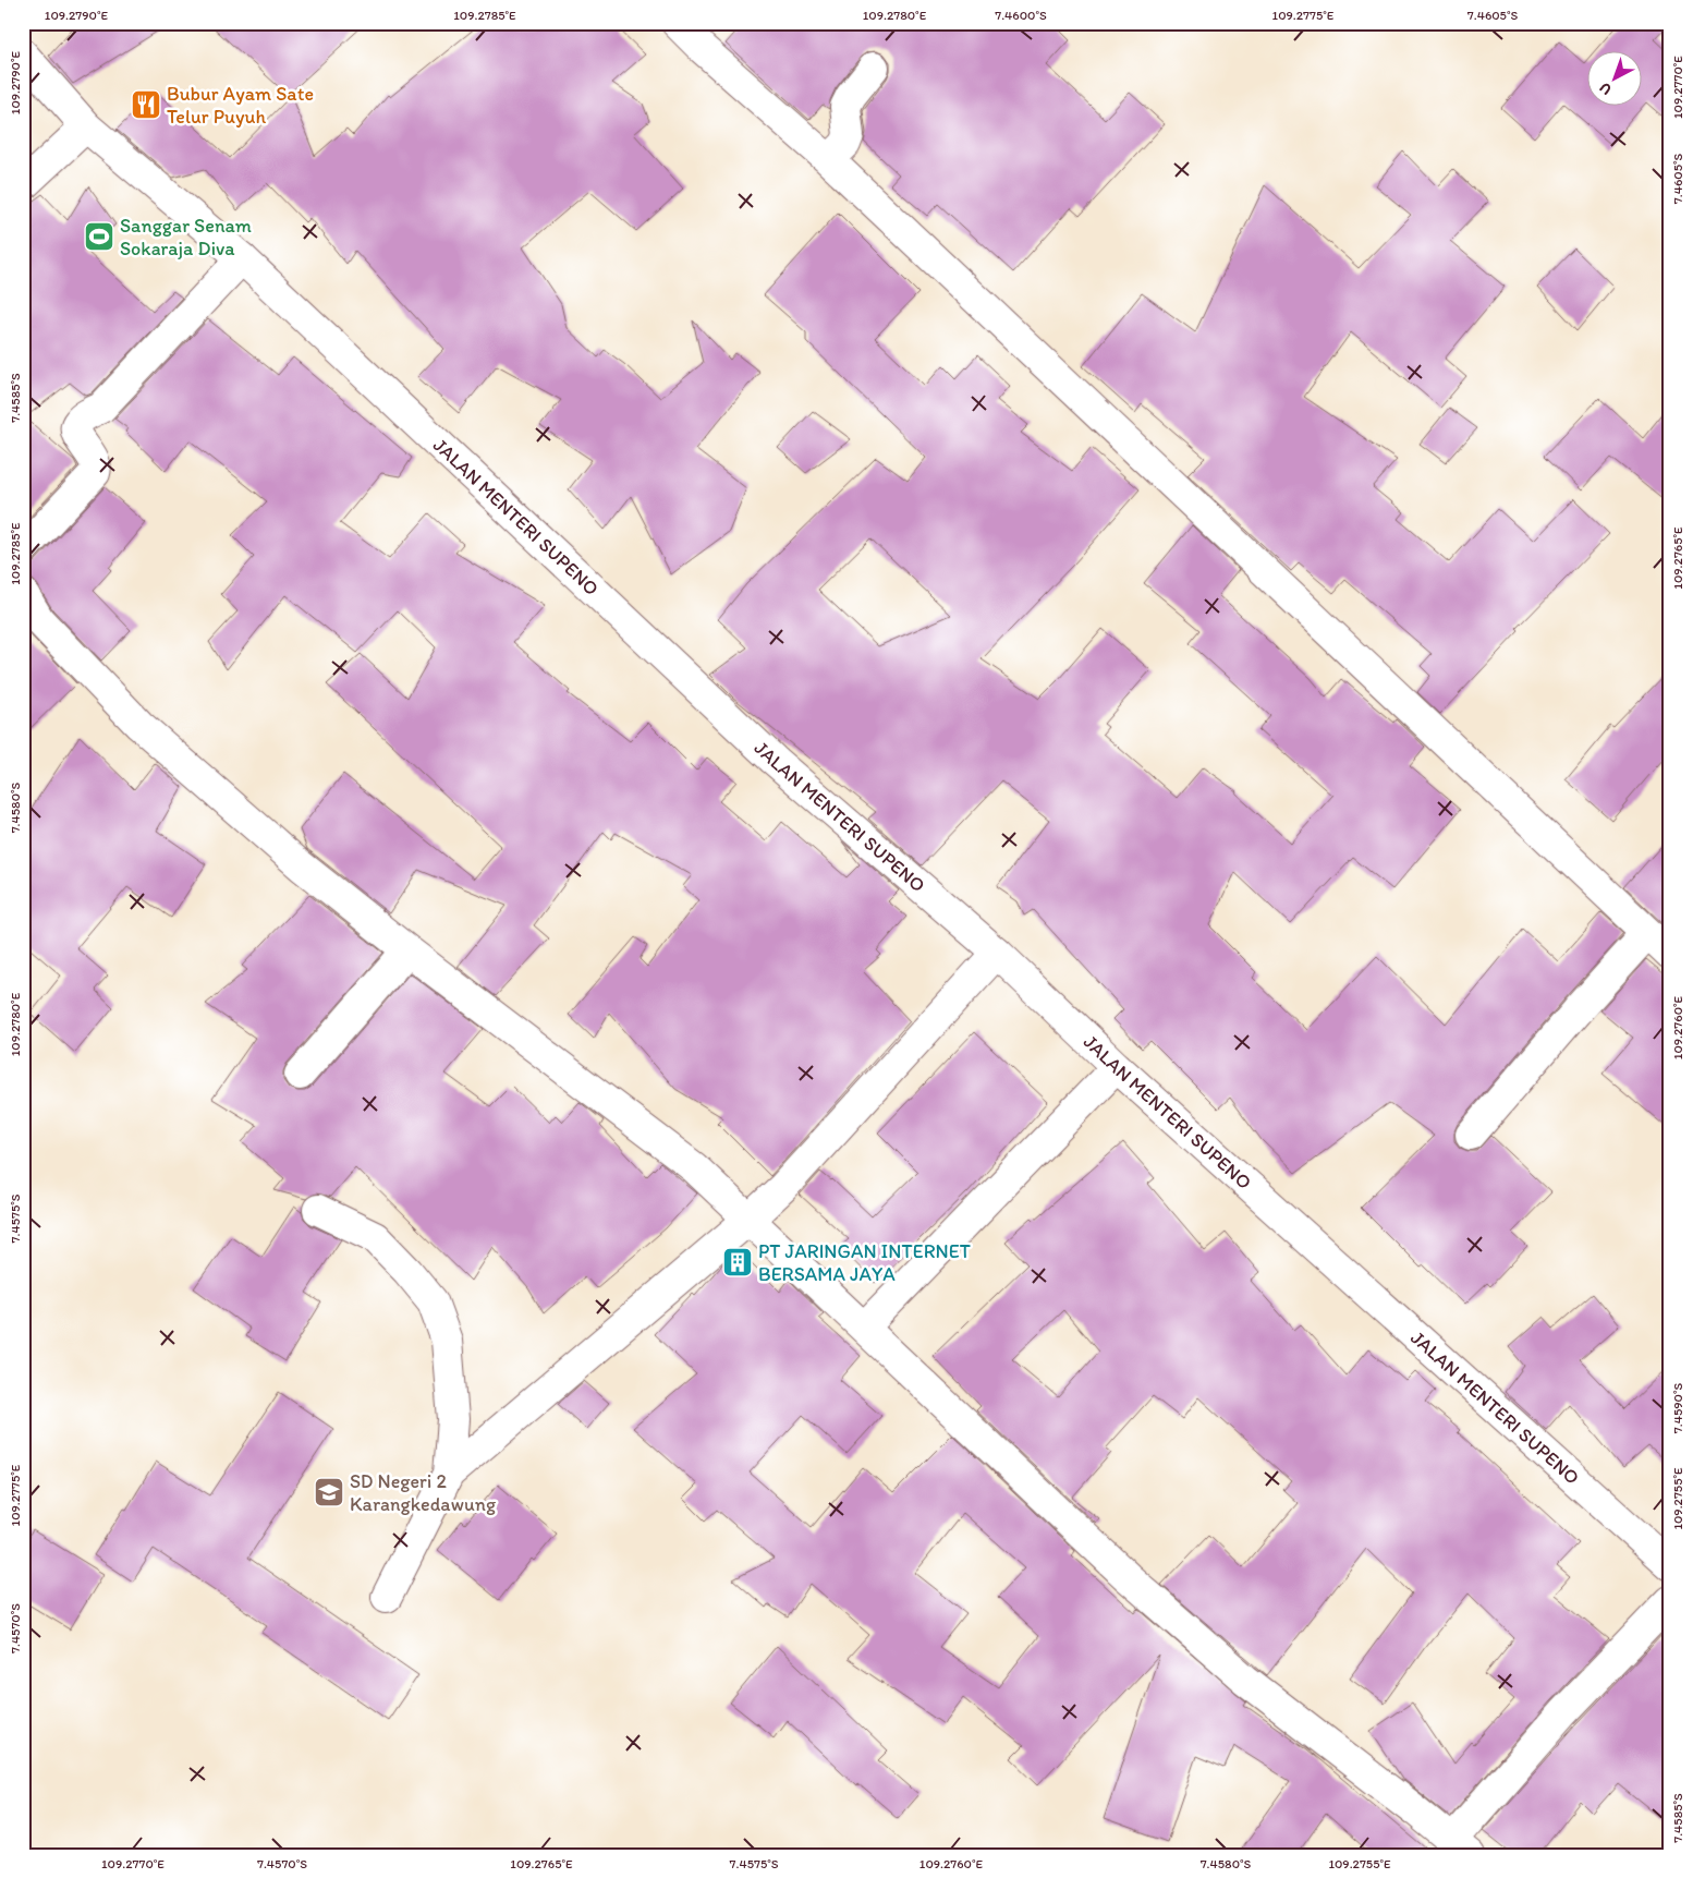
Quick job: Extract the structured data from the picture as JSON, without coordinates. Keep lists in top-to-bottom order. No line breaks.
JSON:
{"streets":{"street":["JALAN MENTERI SUPENO"]},"places":{"restaurant":["Bubur Ayam Sate Telur Puyuh"],"sports":["Sanggar Senam Sokaraja Diva"],"building":["PT JARINGAN INTERNET BERSAMA JAYA"],"school or university":["SD Negeri 2 Karangkedawung"]},"north":"bottom left","coordinates":["109.2790°E","109.2785°E","109.2780°E","7.4600°S","109.2775°E","7.4605°S","109.2770°E","7.4585°S","109.2765°E","7.4580°S","109.2760°E","7.4575°S","7.4590°S","109.2755°E","7.4570°S"]}
